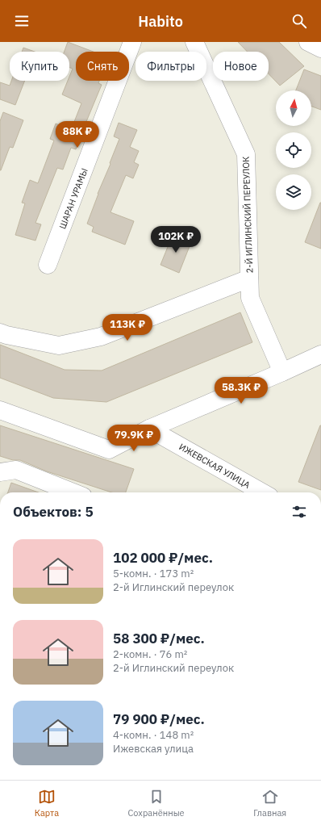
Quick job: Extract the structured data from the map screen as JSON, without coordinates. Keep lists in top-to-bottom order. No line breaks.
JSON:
{"streets":{"street":["ШАРАН УРАМЫ","2-Й ИГЛИНСКИЙ ПЕРЕУЛОК","ИЖЕВСКАЯ УЛИЦА"]},"north":"top","page":{"header":"Habito","chip":["Купить","Снять","Фильтры","Новое"],"price":["88K ₽","102K ₽","113K ₽","58.3K ₽","79.9K ₽"],"heading":"Объектов: 5","list":[{"name":"102 000 ₽/мес.","note":"5-комн. · 173 m² · 2-й Иглинский переулок"},{"name":"58 300 ₽/мес.","note":"2-комн. · 76 m² · 2-й Иглинский переулок"},{"name":"79 900 ₽/мес.","note":"4-комн. · 148 m² · Ижевская улица"}],"tabs":["Карта","Сохранённые","Главная"]}}
